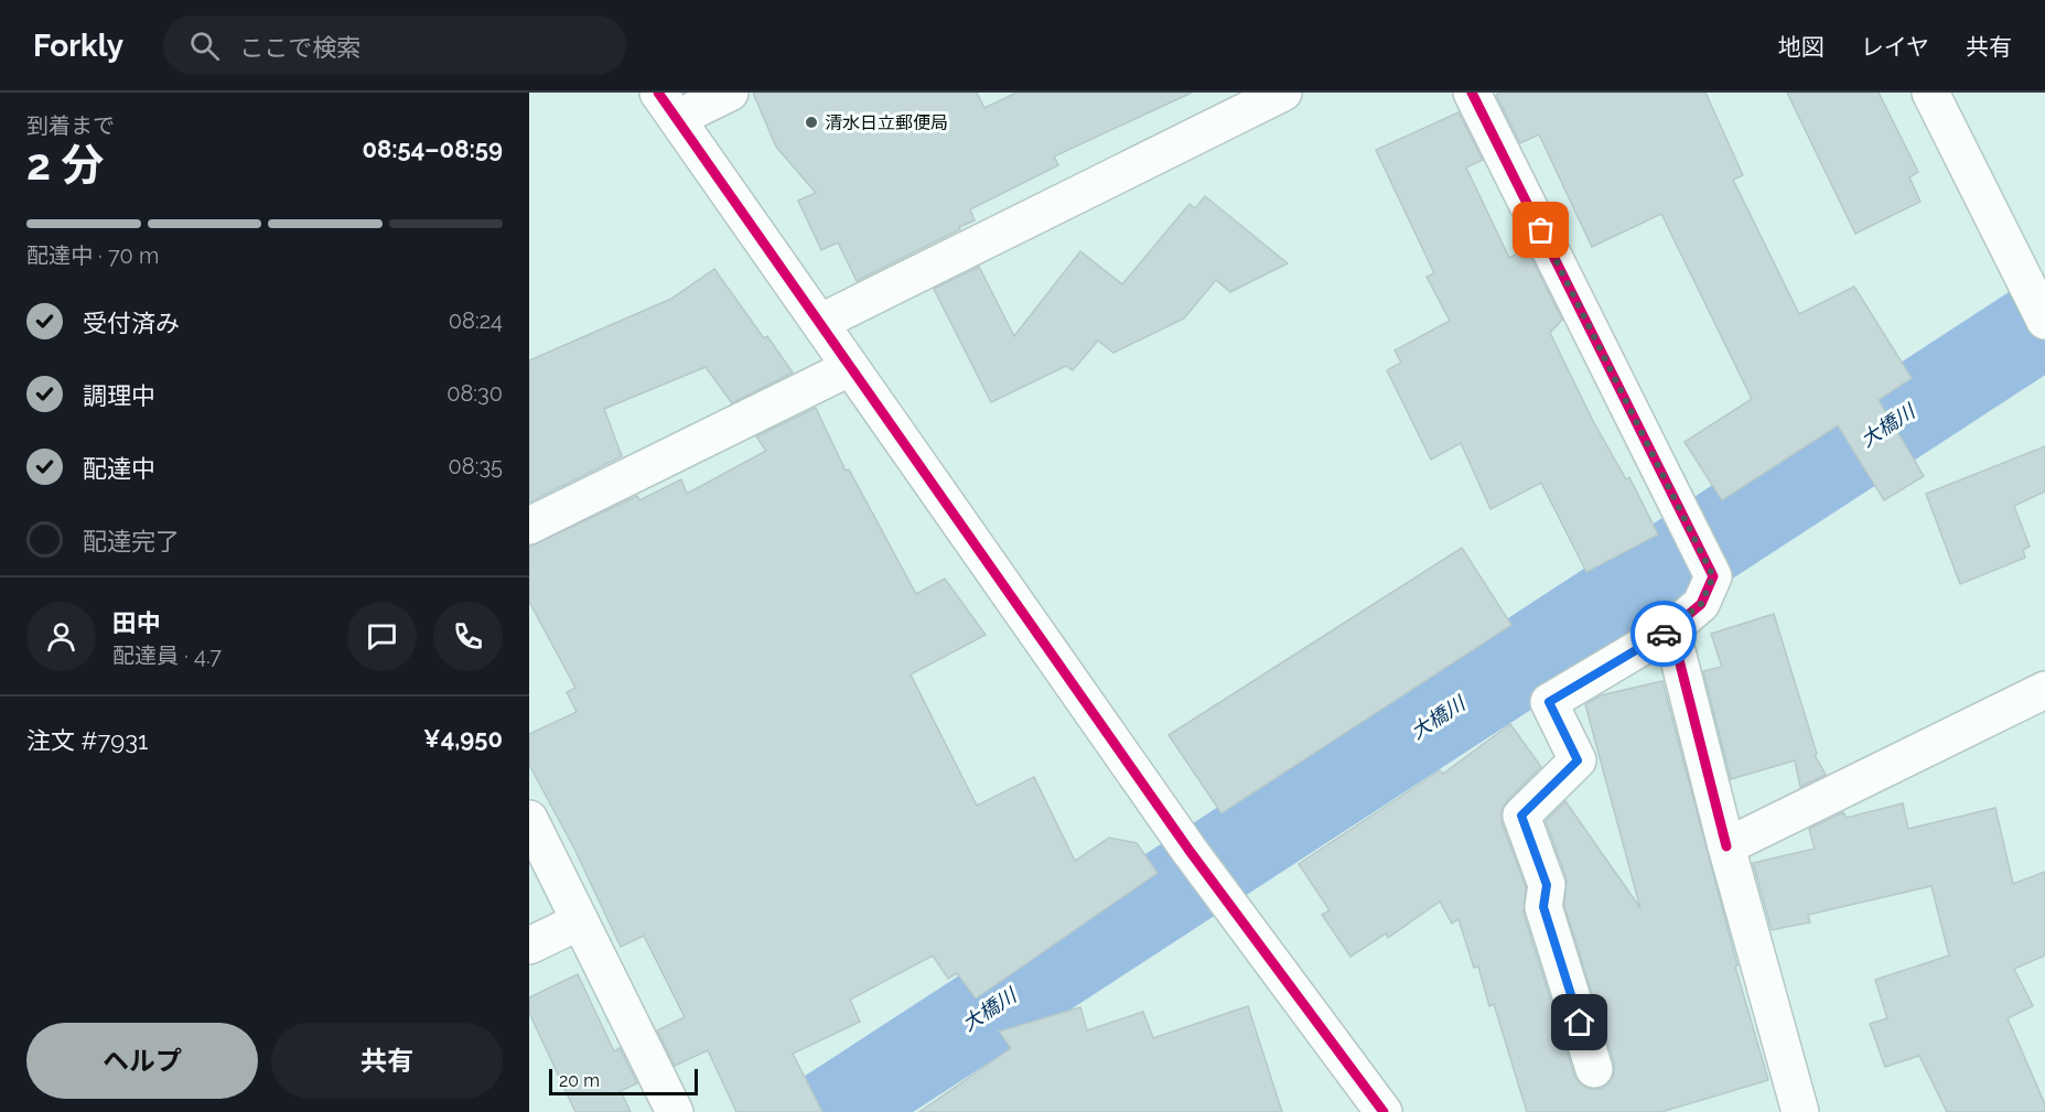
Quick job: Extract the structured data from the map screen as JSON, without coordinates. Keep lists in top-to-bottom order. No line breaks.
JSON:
{"water":["大橋川"],"places":["清水日立郵便局"],"scale_bar":"20 m","page":{"header":"Forkly","search":"ここで検索","nav":["地図","レイヤ","共有"],"heading":["2 分","到着まで","08:54–08:59"],"panel":["田中","配達員 · 4.7","注文 #7931","¥4,950"],"bar":"配達中 · 70 m","list":[["受付済み","08:24"],["調理中","08:30"],["配達中","08:35"],"配達完了"],"buttons":["ヘルプ","共有"],"scale":"20 m"}}
